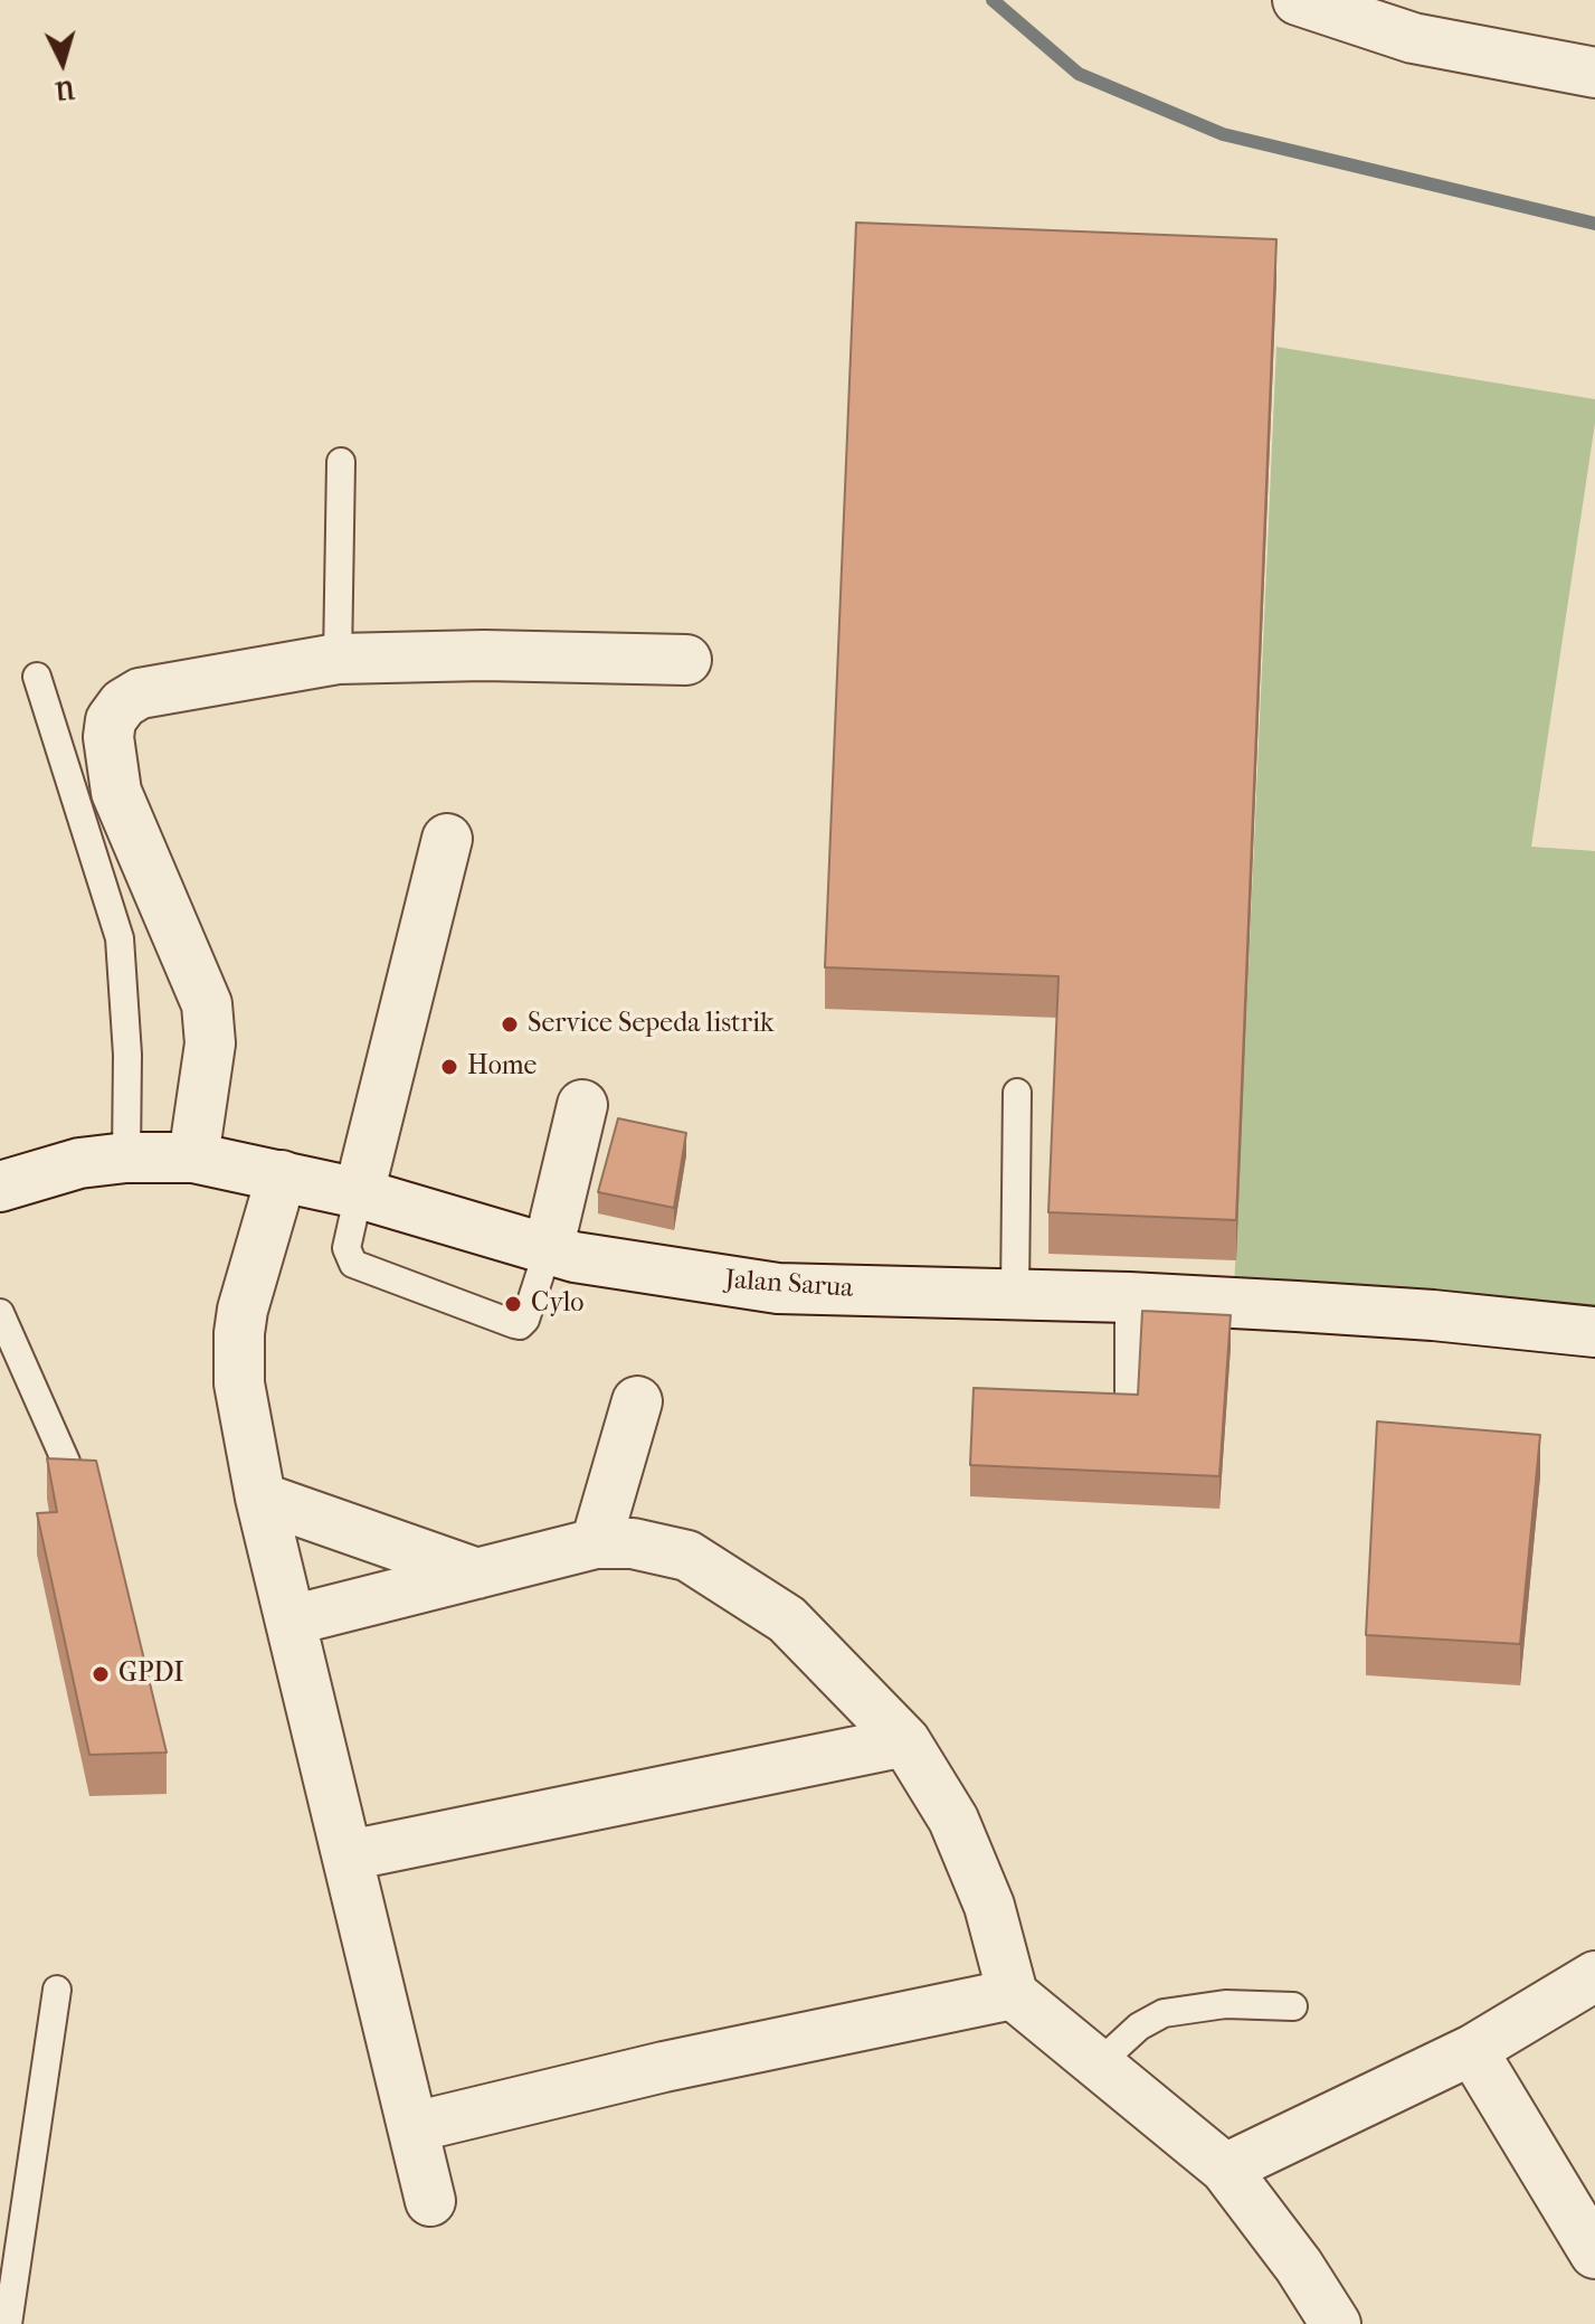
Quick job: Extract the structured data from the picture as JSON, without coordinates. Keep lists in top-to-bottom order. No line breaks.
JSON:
{"streets":{"street":["Jalan Sarua"]},"places":["Service Sepeda listrik","Home","Cylo","GPDI"],"north":"bottom"}
